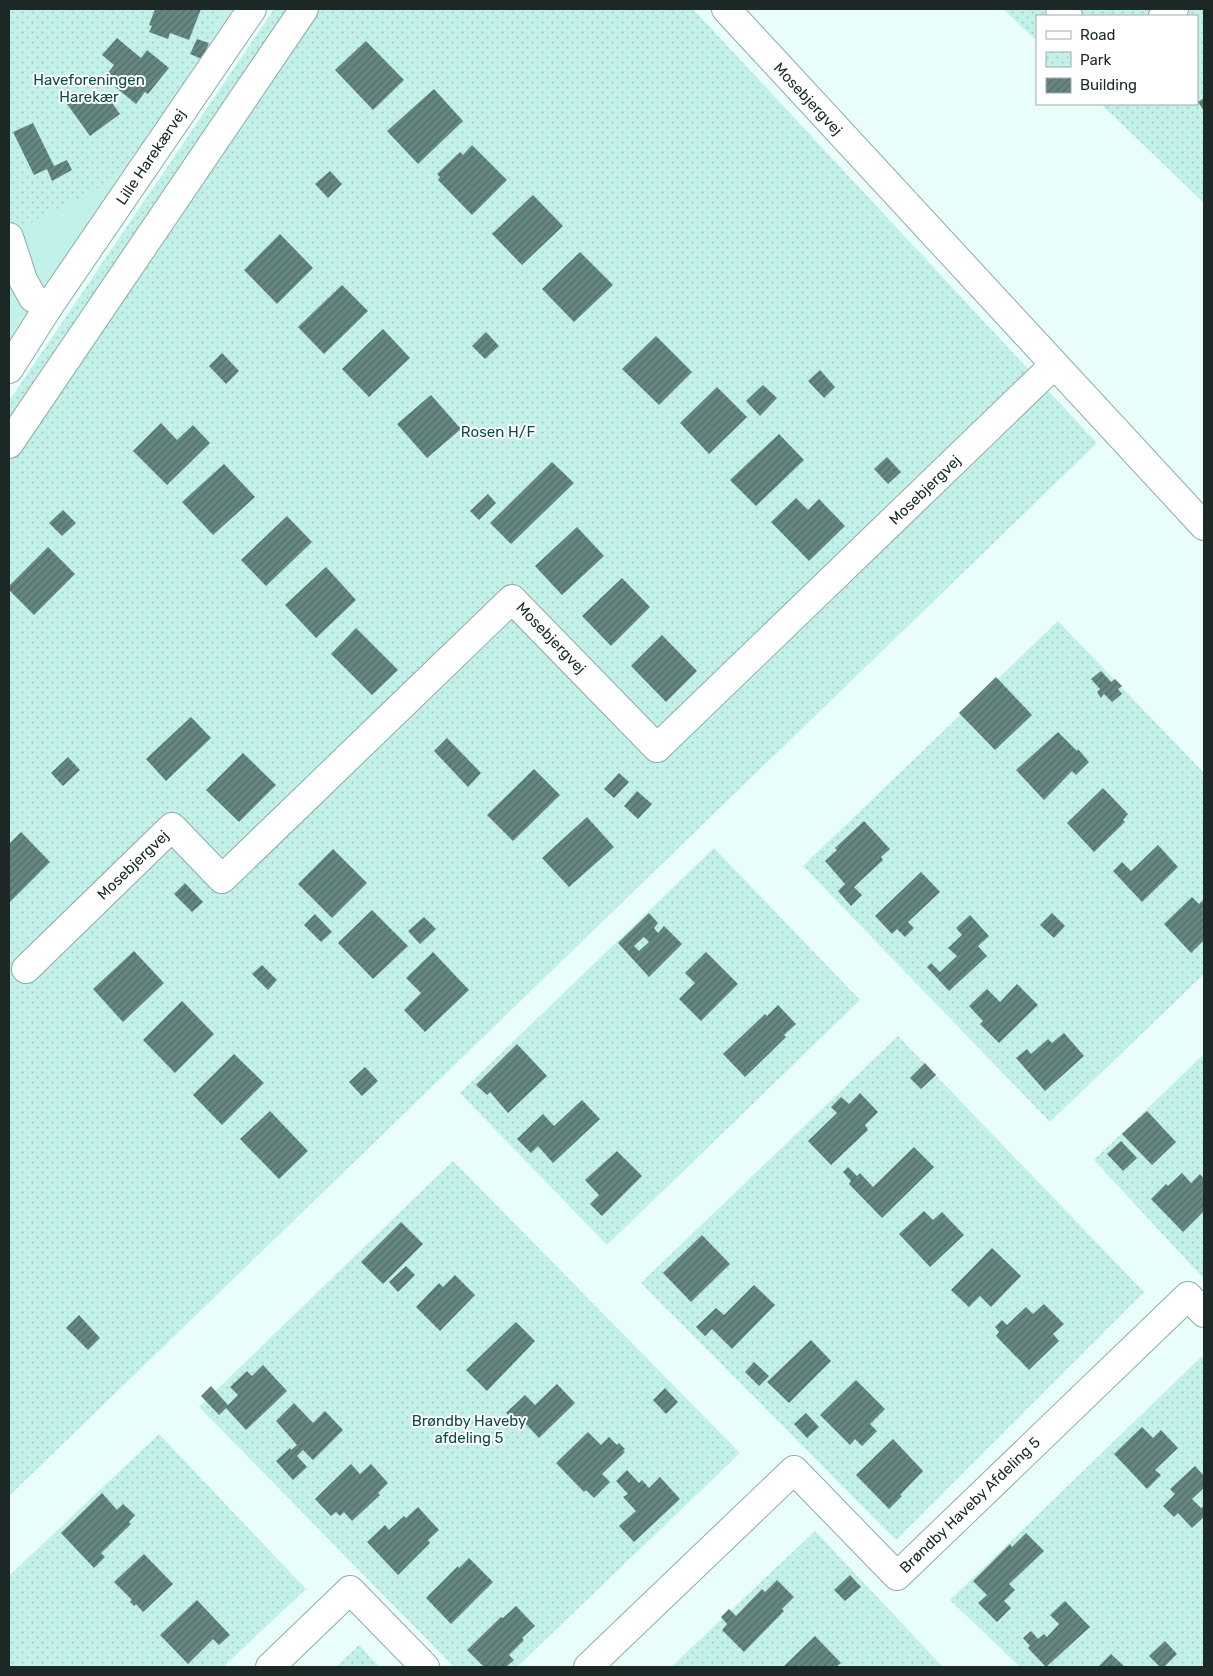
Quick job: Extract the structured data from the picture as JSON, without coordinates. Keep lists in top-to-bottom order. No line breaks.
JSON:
{"streets":{"street":["Mosebjergvej","Lille Harekærvej","Brøndby Haveby Afdeling 5"]},"parks":["Haveforeningen Harekær","Rosen H/F","Brøndby Haveby afdeling 5"],"legend":["Road","Park","Building"]}
